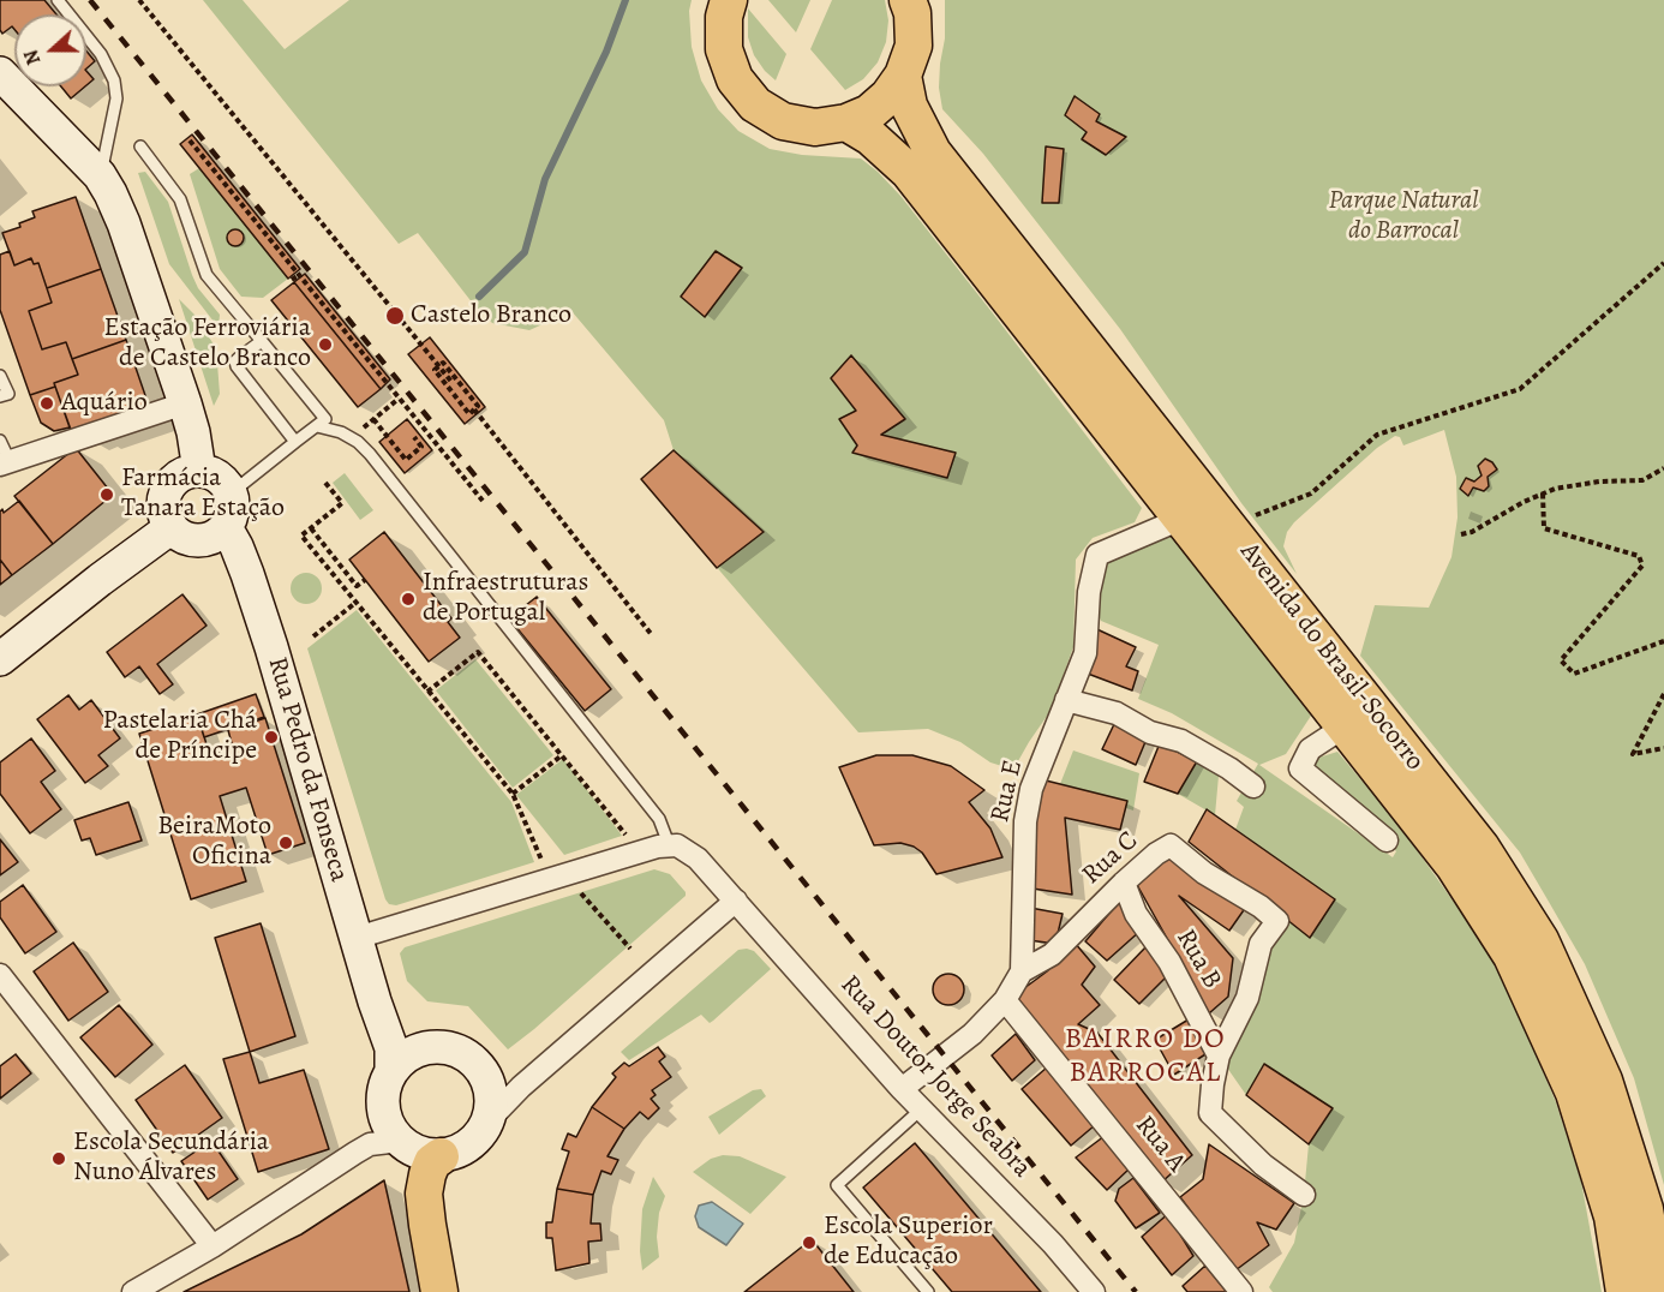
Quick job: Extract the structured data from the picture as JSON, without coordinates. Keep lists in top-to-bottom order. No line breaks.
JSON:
{"streets":{"main road":["Avenida do Brasil-Socorro","Rua Pedro da Fonseca"],"street":["Rua E","Rua C","Rua B","Rua Doutor Jorge Seabra","Rua A"]},"crossings":[["Avenida do Brasil-Socorro","Rua E"],["Rua E","Rua C"],["Rua E","Rua Doutor Jorge Seabra"],["Rua E","Rua A"],["Rua C","Rua B"]],"districts":["BAIRRO DO BARROCAL"],"parks":["Parque Natural do Barrocal"],"places":["Castelo Branco","Estação Ferroviária de Castelo Branco","Aquário","Farmácia Tanara Estação","Infraestruturas de Portugal","Pastelaria Chá de Príncipe","BeiraMoto Oficina","Escola Secundária Nuno Álvares","Escola Superior de Educação"],"north":"left"}
